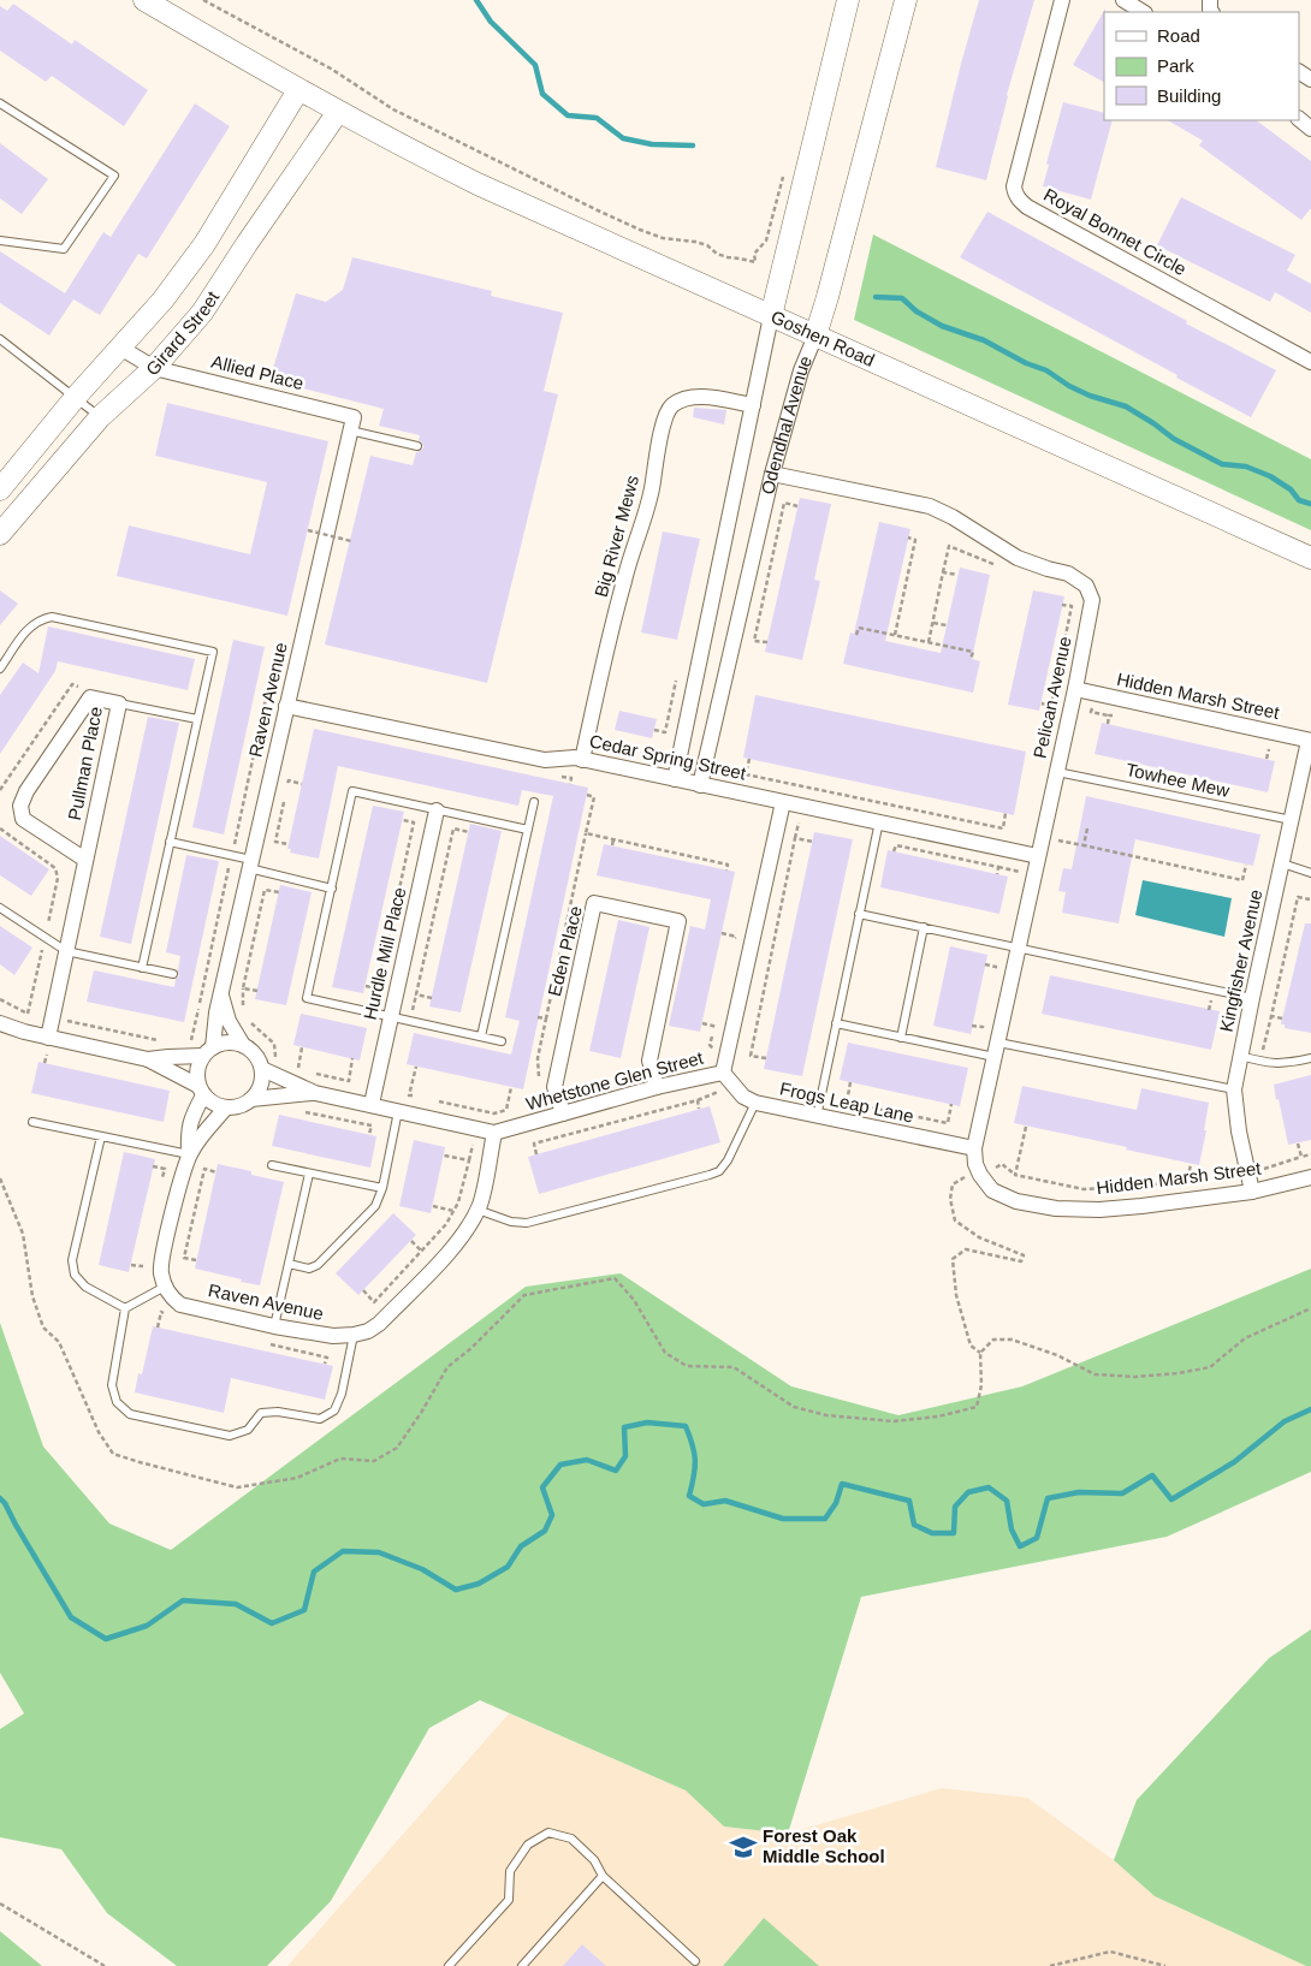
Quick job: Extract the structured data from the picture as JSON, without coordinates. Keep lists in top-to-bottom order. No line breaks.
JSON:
{"streets":{"street":["Royal Bonnet Circle","Girard Street","Goshen Road","Allied Place","Odendhal Avenue","Big River Mews","Hidden Marsh Street","Pelican Avenue","Raven Avenue","Cedar Spring Street","Pullman Place","Eden Place","Hurdle Mill Place","Kingfisher Avenue","Whetstone Glen Street","Frogs Leap Lane"],"lane":["Towhee Mew"]},"crossings":[["Girard Street","Goshen Road"],["Girard Street","Allied Place"],["Goshen Road","Odendhal Avenue"],["Allied Place","Raven Avenue"],["Odendhal Avenue","Big River Mews"],["Odendhal Avenue","Pelican Avenue"],["Odendhal Avenue","Cedar Spring Street"],["Big River Mews","Cedar Spring Street"],["Hidden Marsh Street","Pelican Avenue"],["Hidden Marsh Street","Kingfisher Avenue"],["Hidden Marsh Street","Frogs Leap Lane"],["Pelican Avenue","Cedar Spring Street"],["Pelican Avenue","Towhee Mew"],["Pelican Avenue","Frogs Leap Lane"],["Raven Avenue","Cedar Spring Street"],["Raven Avenue","Whetstone Glen Street"],["Cedar Spring Street","Whetstone Glen Street"],["Towhee Mew","Kingfisher Avenue"],["Eden Place","Whetstone Glen Street"],["Hurdle Mill Place","Whetstone Glen Street"],["Whetstone Glen Street","Frogs Leap Lane"]],"places":{"school or university":["Forest Oak Middle School"]},"legend":["Road","Park","Building"]}
